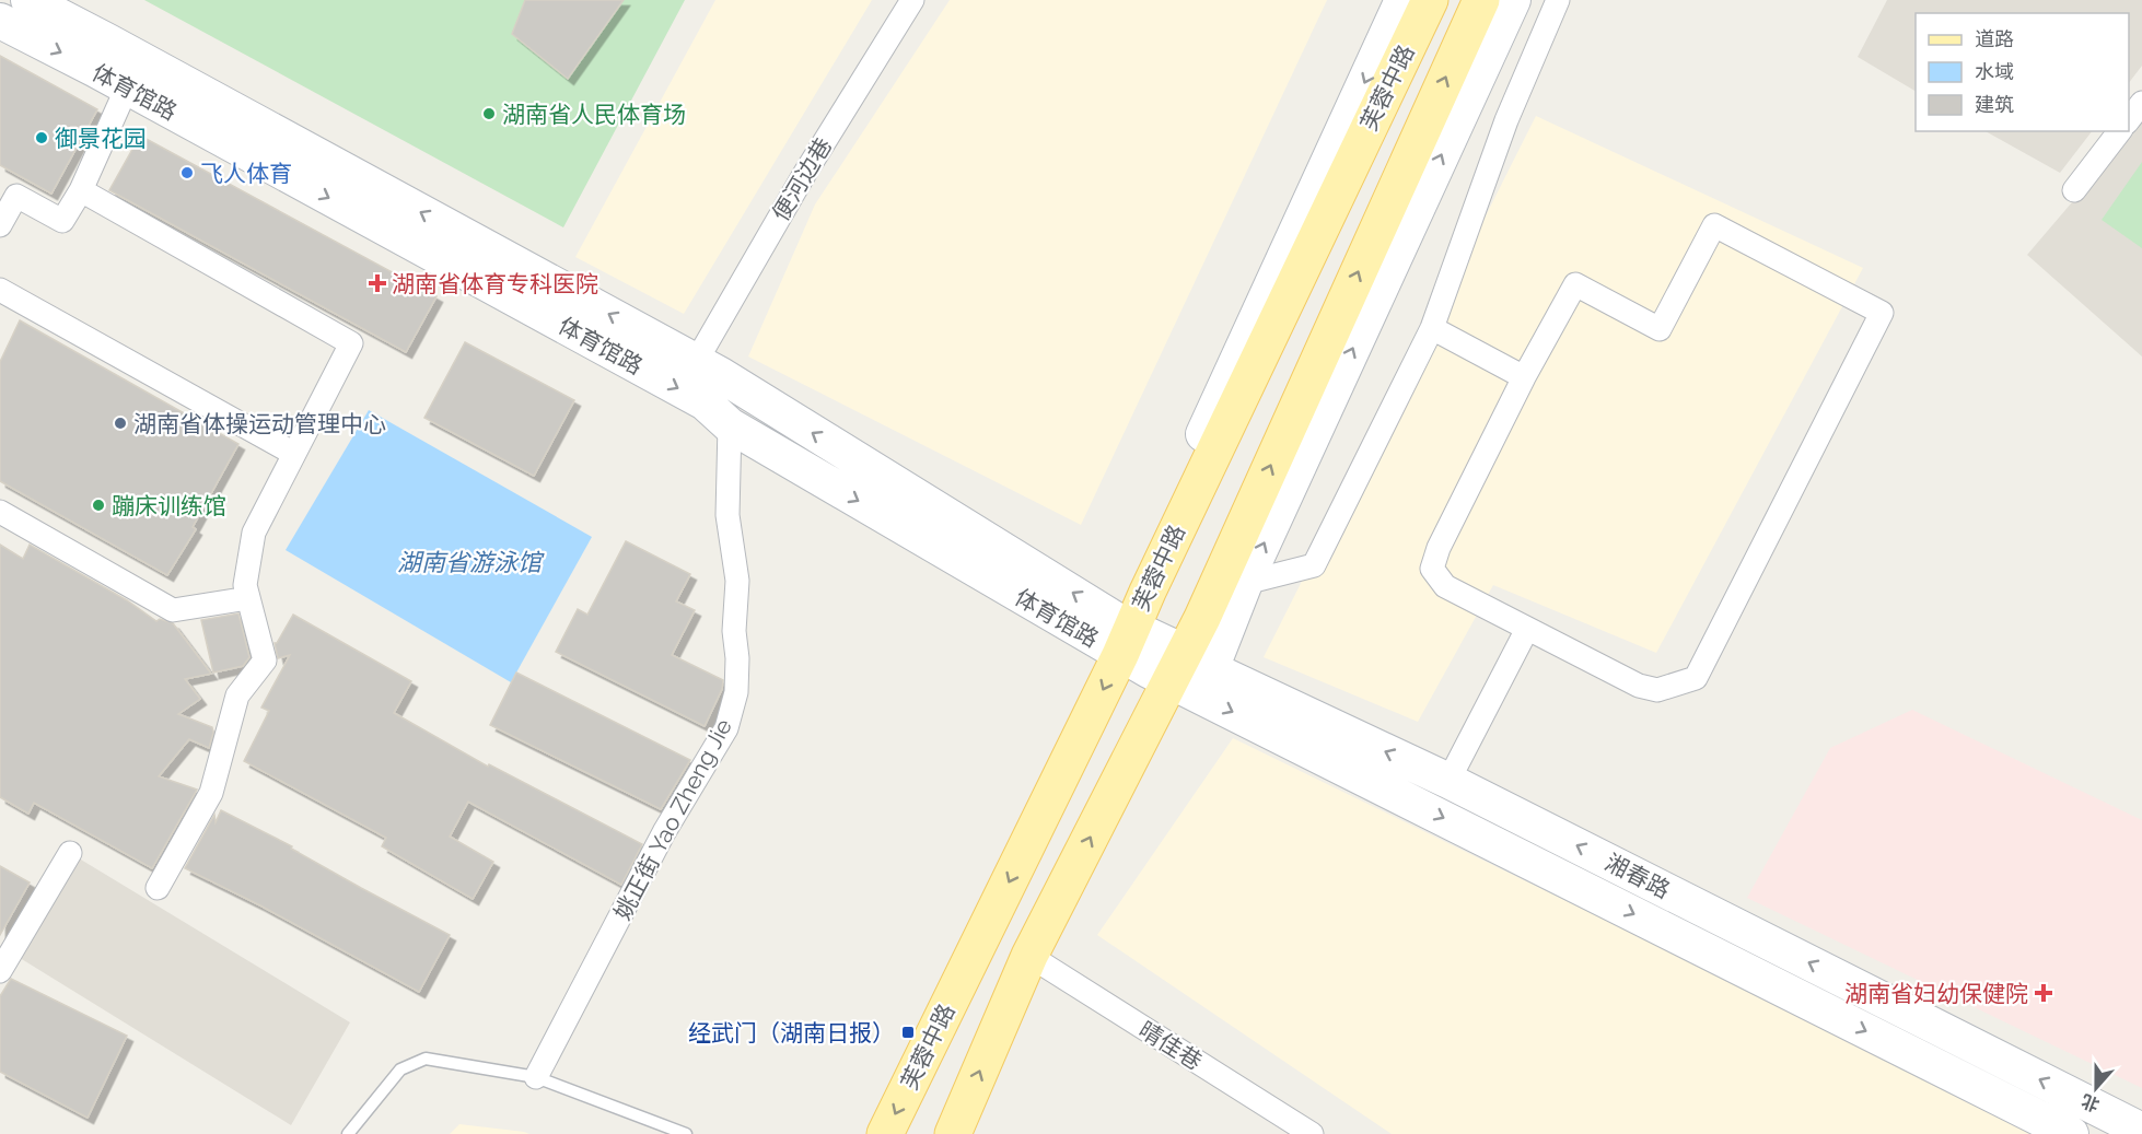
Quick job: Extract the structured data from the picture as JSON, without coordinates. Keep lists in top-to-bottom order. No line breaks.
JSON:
{"streets":{"main road":["芙蓉中路"],"street":["体育馆路","便河边巷","姚正街 Yao Zheng Jie","湘春路","晴佳巷"]},"crossings":[["芙蓉中路","体育馆路"],["芙蓉中路","湘春路"],["芙蓉中路","晴佳巷"],["体育馆路","便河边巷"],["体育馆路","姚正街 Yao Zheng Jie"],["体育馆路","湘春路"]],"water":["湖南省游泳馆"],"places":{"other":["湖南省人民体育场","御景花园","飞人体育","湖南省体操运动管理中心","蹦床训练馆"],"health":["湖南省体育专科医院","湖南省妇幼保健院"],"transit":["经武门（湖南日报）"]},"legend":["道路","水域","建筑"],"north":"bottom"}
